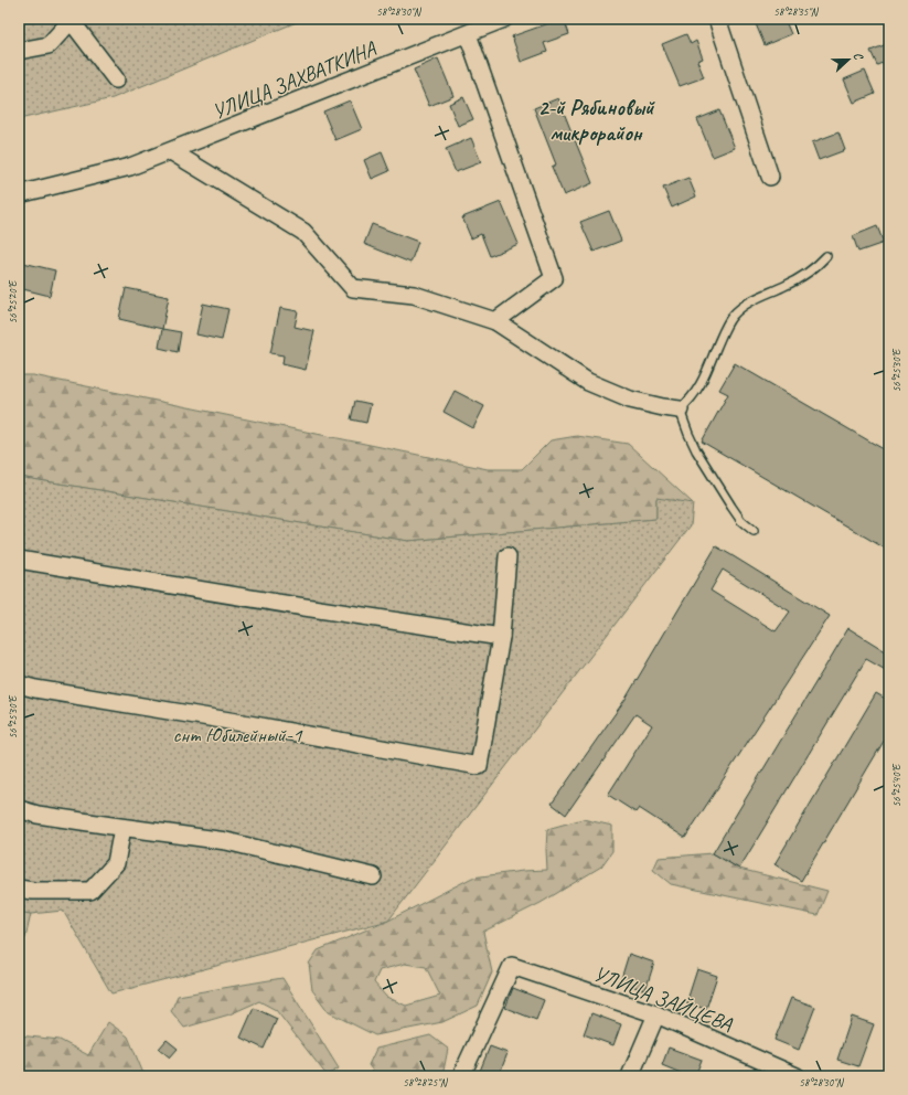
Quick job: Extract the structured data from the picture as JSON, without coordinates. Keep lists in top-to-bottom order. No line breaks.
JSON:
{"streets":{"street":["УЛИЦА ЗАХВАТКИНА","УЛИЦА ЗАЙЦЕВА"]},"districts":["2-й Рябиновый микрорайон"],"parks":["снт Юбилейный-1"],"north":"right","coordinates":["58°28'30\"N","58°28'35\"N","56°25'20\"E","56°25'30\"E","56°25'40\"E","58°28'25\"N"]}
